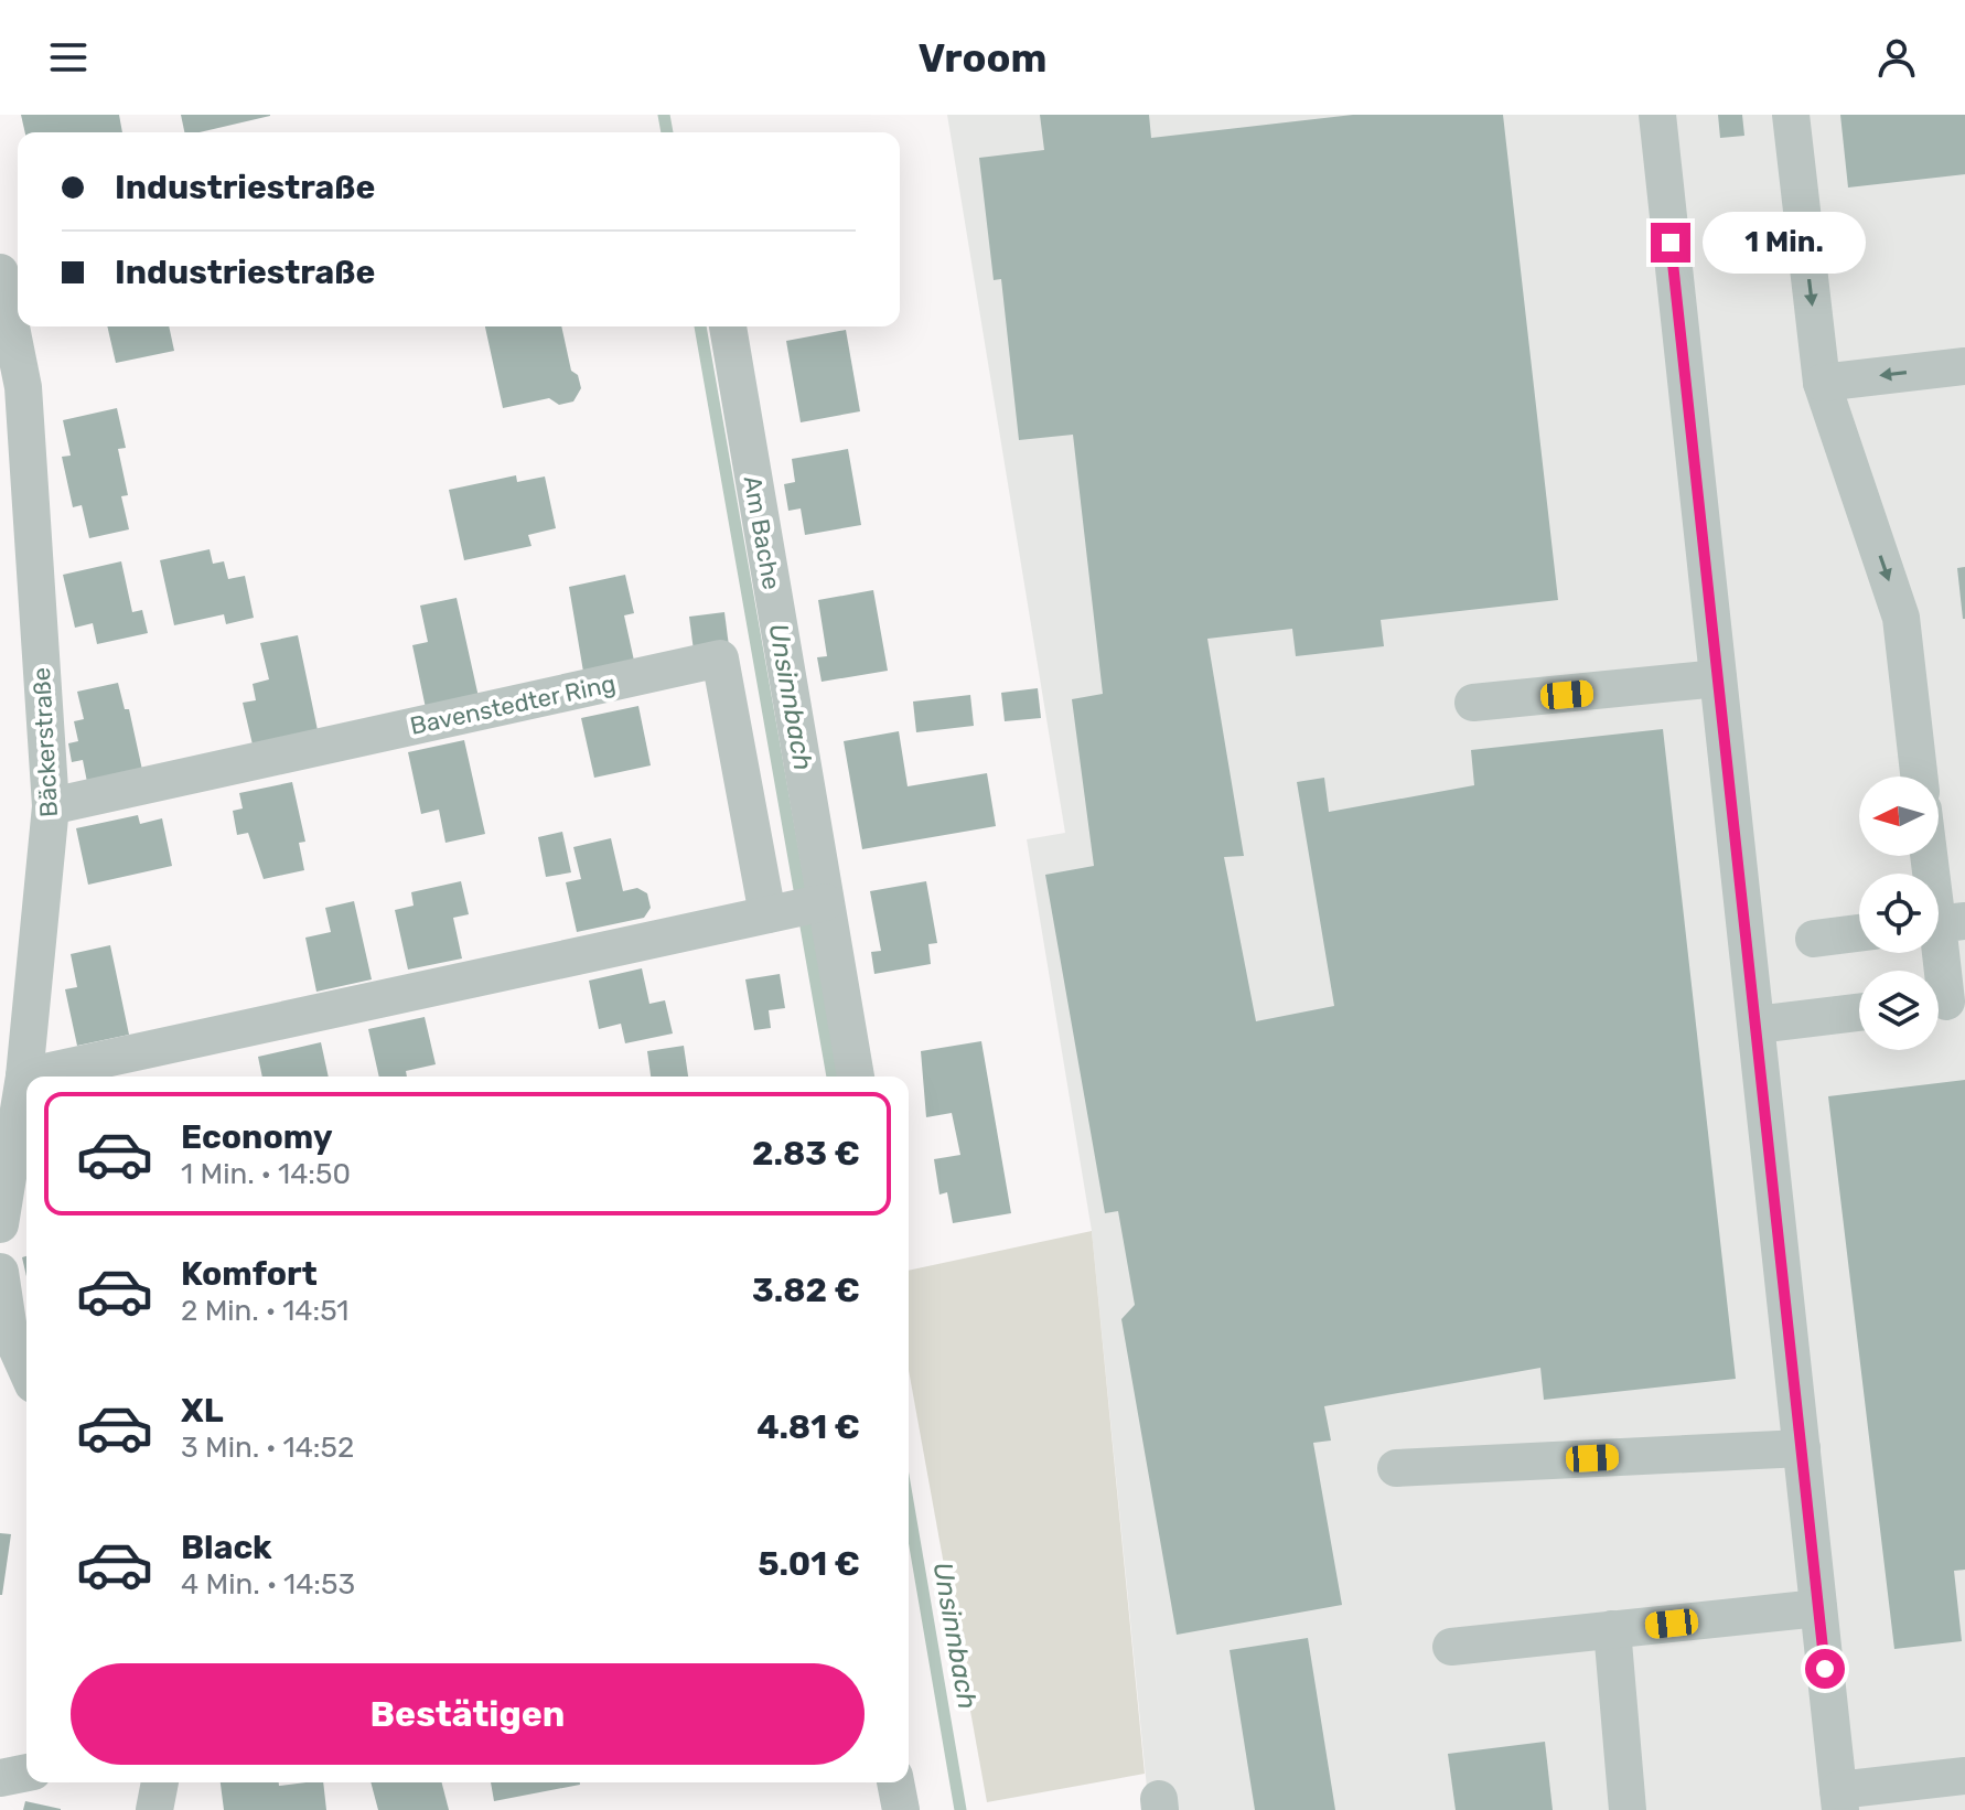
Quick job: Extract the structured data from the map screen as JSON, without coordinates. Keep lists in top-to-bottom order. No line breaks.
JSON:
{"streets":{"street":["Am Bache","Bavenstedter Ring","Bäckerstraße"]},"crossings":[["Am Bache","Bavenstedter Ring"],["Bavenstedter Ring","Bäckerstraße"]],"water":["Unsinnbach"],"north":"left","page":{"header":"Vroom","banner":["Industriestraße","Industriestraße"],"bubble":"1 Min.","list":[{"name":"Economy","note":"1 Min. · 14:50","value":"2.83 €"},{"name":"Komfort","note":"2 Min. · 14:51","value":"3.82 €"},{"name":"XL","note":"3 Min. · 14:52","value":"4.81 €"},{"name":"Black","note":"4 Min. · 14:53","value":"5.01 €"}],"buttons":"Bestätigen"}}
